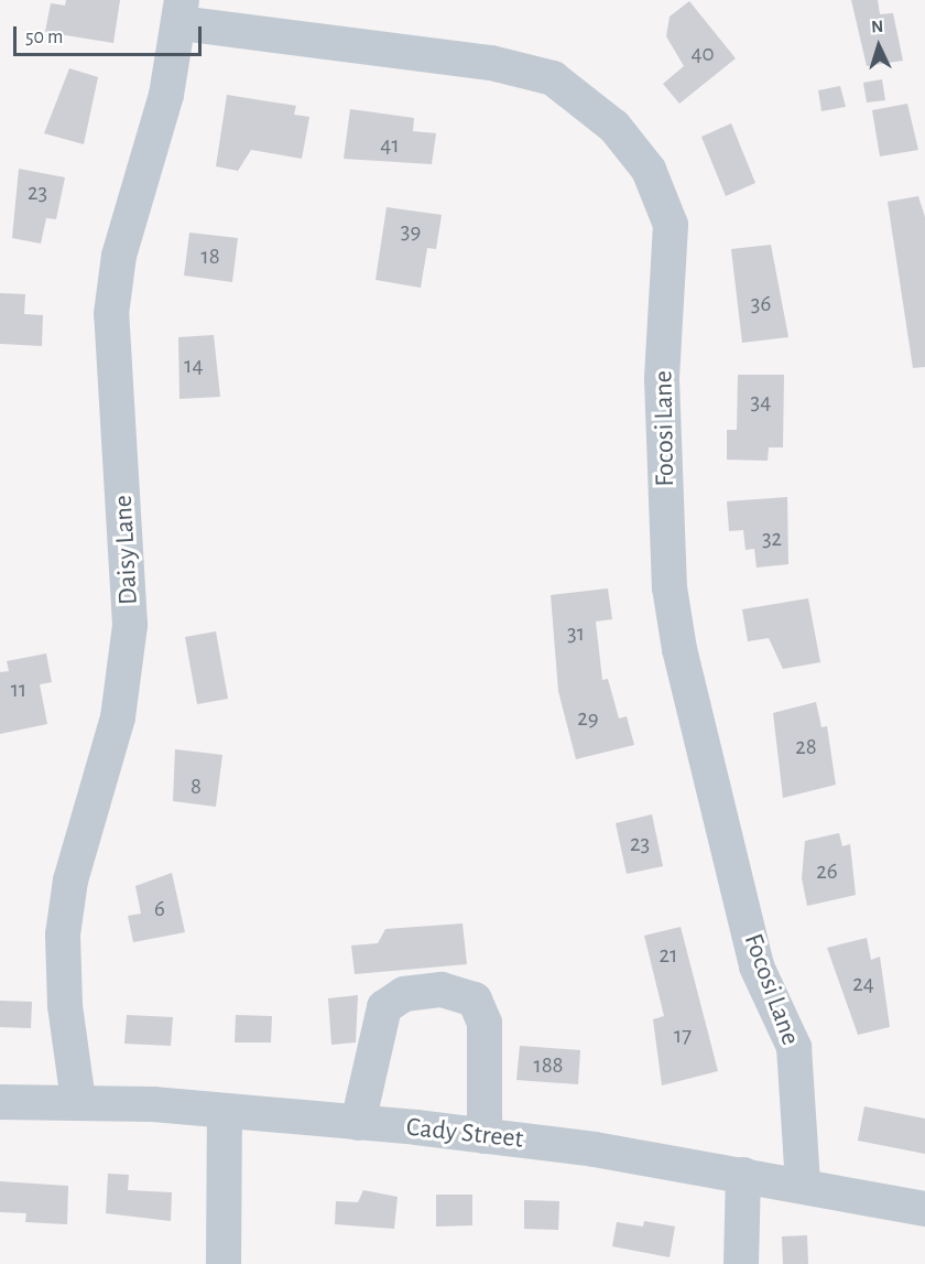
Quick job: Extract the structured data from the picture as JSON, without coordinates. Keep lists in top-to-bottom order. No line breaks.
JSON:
{"streets":{"street":["Focosi Lane","Daisy Lane","Cady Street"]},"crossings":[["Focosi Lane","Daisy Lane"],["Focosi Lane","Cady Street"],["Daisy Lane","Cady Street"]],"house_numbers":["40","41","23","39","18","36","14","34","32","31","11","29","28","8","23","26","6","21","24","17","188"],"scale_bar":"50 m","north":"top"}
